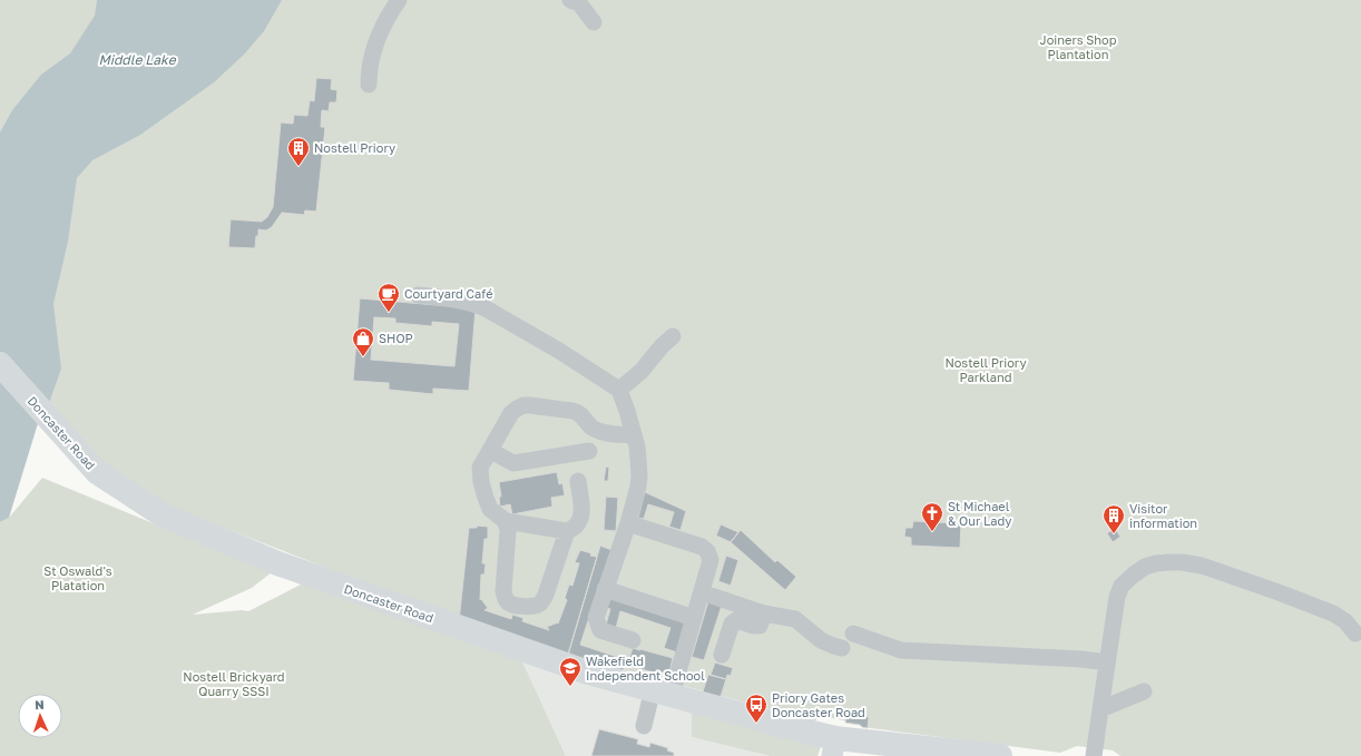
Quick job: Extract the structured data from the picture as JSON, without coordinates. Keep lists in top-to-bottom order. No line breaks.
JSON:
{"streets":{"highway":["Doncaster Road"]},"water":["Middle Lake"],"parks":["Joiners Shop Plantation","Nostell Priory Parkland","St Oswald's Platation","Nostell Brickyard Quarry SSSI"],"places":{"building":["Nostell Priory","Visitor information"],"cafe":["Courtyard Café"],"shop":["SHOP"],"church":["St Michael & Our Lady"],"school or university":["Wakefield Independent School"],"bus stop":["Priory Gates Doncaster Road"]},"north":"top"}
